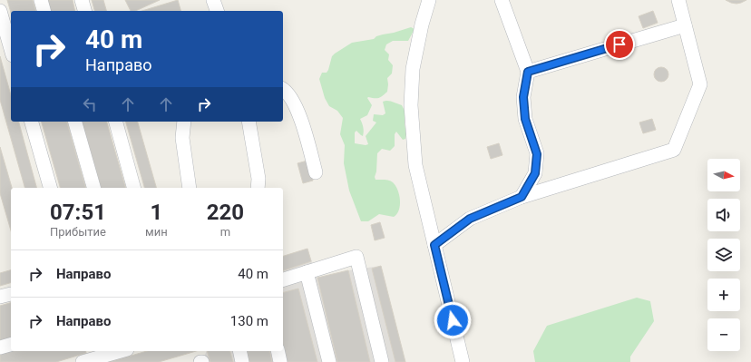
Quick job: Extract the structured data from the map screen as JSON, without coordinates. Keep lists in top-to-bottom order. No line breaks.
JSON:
{"north":"right","page":{"turn":["40 m","Направо"],"map_buttons":["+","−"],"eta":["07:51","Прибытие","1","мин","220","m"],"list":[{"name":"Направо","value":"40 m"},{"name":"Направо","value":"130 m"}]}}
